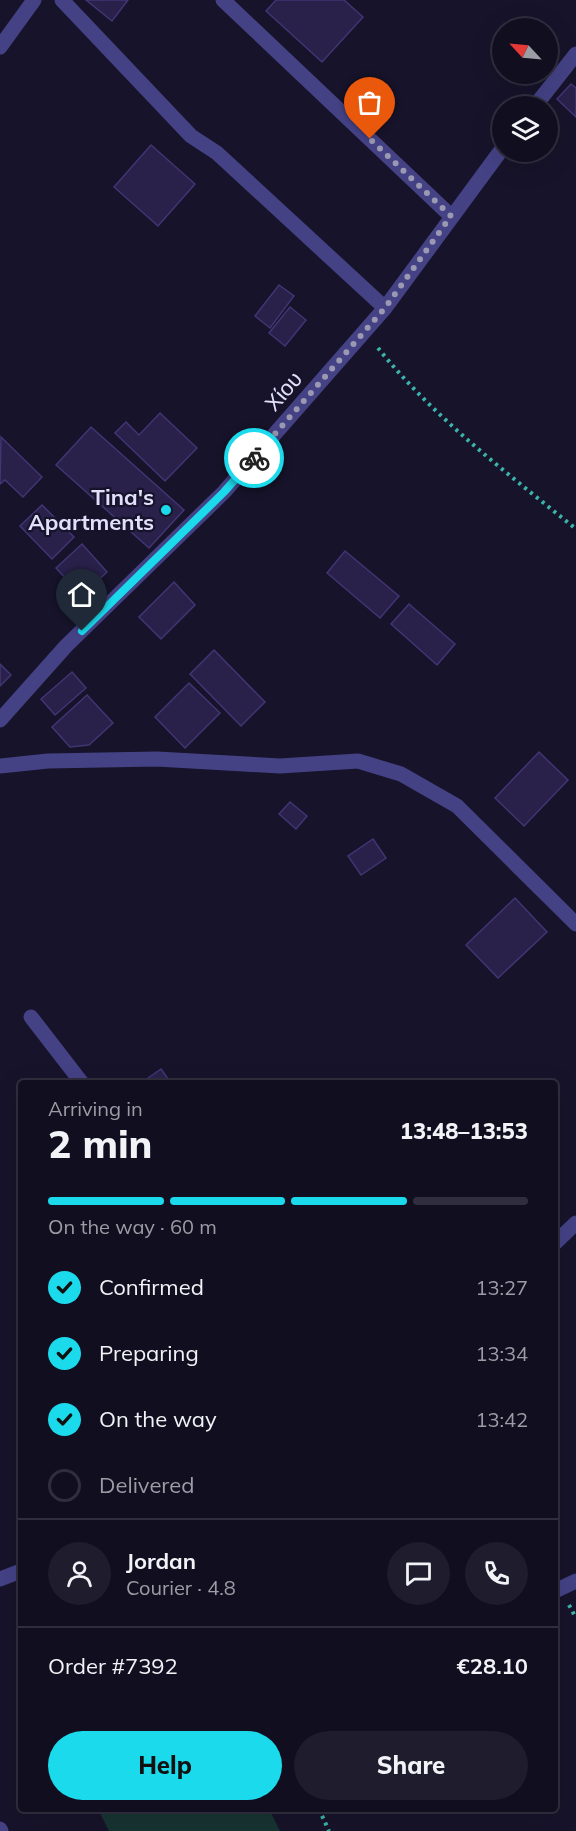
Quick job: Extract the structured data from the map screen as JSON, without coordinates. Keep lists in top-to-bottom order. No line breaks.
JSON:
{"streets":{"street":["Χίου"]},"places":["Tina's Apartments"],"north":"top left","page":{"heading":["2 min","Arriving in","13:48–13:53"],"panel":["Jordan","Courier · 4.8","Order #7392","€28.10"],"bar":"On the way · 60 m","list":[["Confirmed","13:27"],["Preparing","13:34"],["On the way","13:42"],"Delivered"],"buttons":["Help","Share"]}}
